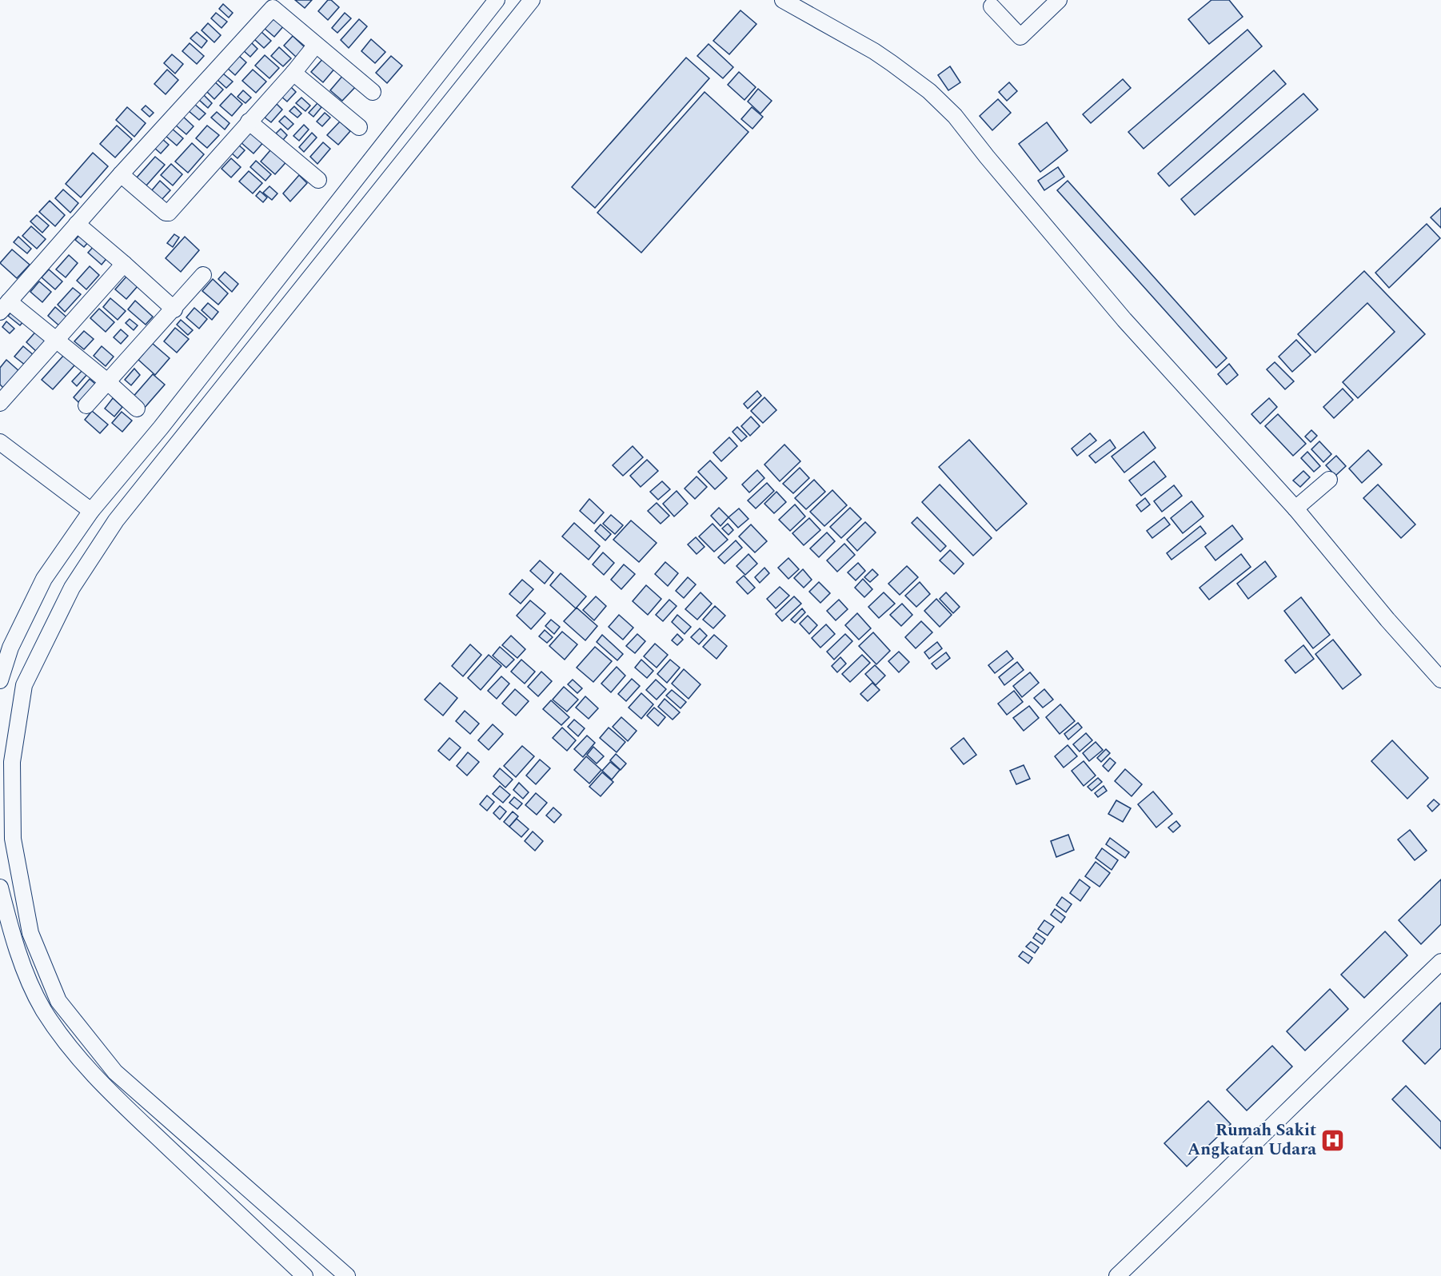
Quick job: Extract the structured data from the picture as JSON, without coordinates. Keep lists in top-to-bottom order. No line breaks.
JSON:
{"places":{"hospital":["Rumah Sakit Angkatan Udara"]}}
